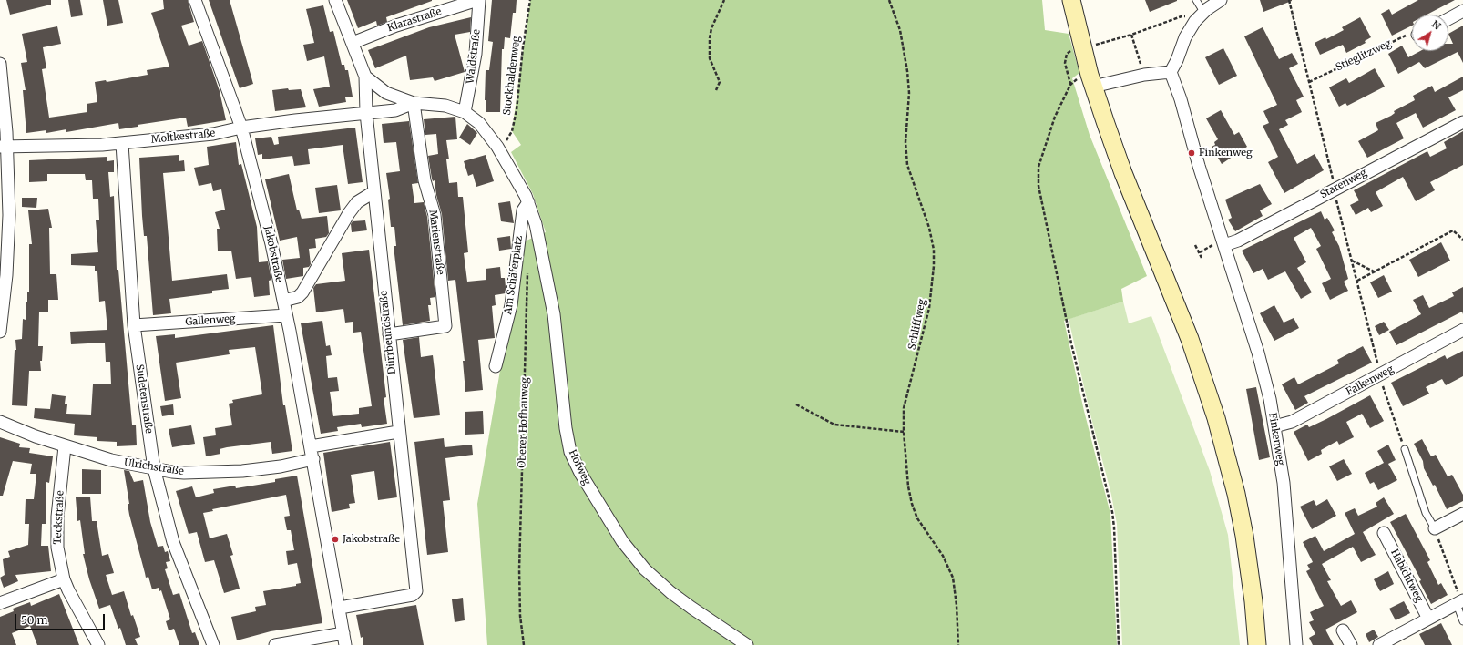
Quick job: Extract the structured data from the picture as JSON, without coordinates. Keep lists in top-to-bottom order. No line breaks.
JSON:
{"streets":{"street":["Klarastraße","Waldstraße","Moltkestraße","Starenweg","Marienstraße","Jakobstraße","Am Schäferplatz","Gallenweg","Dürrbeundstraße","Falkenweg","Sudetenstraße","Finkenweg","Ulrichstraße","Hofweg","Teckstraße","Habichtweg"],"path":["Stieglitzweg","Stockhaldenweg","Schliffweg","Oberer Hofhauweg"]},"crossings":[["Klarastraße","Waldstraße"],["Klarastraße","Dürrbeundstraße"],["Moltkestraße","Jakobstraße"],["Moltkestraße","Dürrbeundstraße"],["Moltkestraße","Sudetenstraße"],["Starenweg","Finkenweg"],["Marienstraße","Dürrbeundstraße"],["Jakobstraße","Gallenweg"],["Jakobstraße","Dürrbeundstraße"],["Jakobstraße","Ulrichstraße"],["Am Schäferplatz","Hofweg"],["Gallenweg","Sudetenstraße"],["Falkenweg","Finkenweg"],["Sudetenstraße","Ulrichstraße"],["Ulrichstraße","Teckstraße"]],"places":["Finkenweg","Jakobstraße"],"scale_bar":"50 m","north":"top right"}
